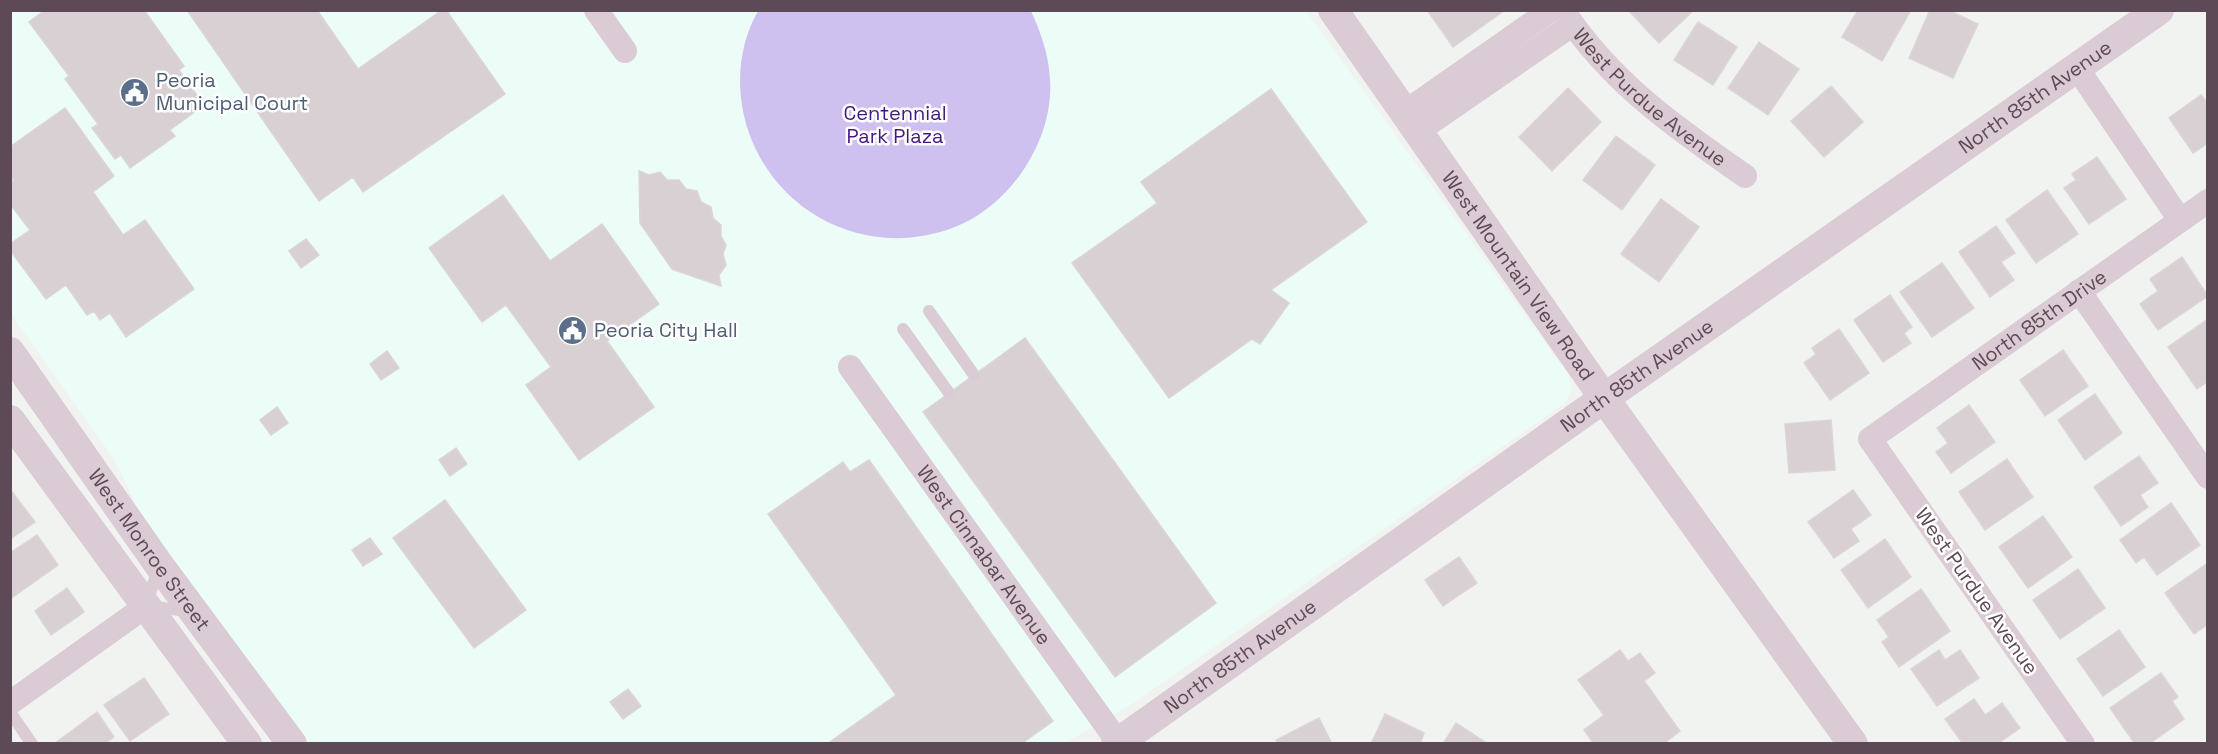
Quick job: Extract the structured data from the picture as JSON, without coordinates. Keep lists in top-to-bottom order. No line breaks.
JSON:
{"streets":{"street":["West Purdue Avenue","North 85th Avenue","West Mountain View Road","North 85th Drive","West Monroe Street","West Cinnabar Avenue"]},"crossings":[["West Purdue Avenue","North 85th Drive"],["North 85th Avenue","West Mountain View Road"],["North 85th Avenue","West Cinnabar Avenue"]],"parks":["Centennial Park Plaza"],"places":{"public building":["Peoria Municipal Court","Peoria City Hall"]}}
